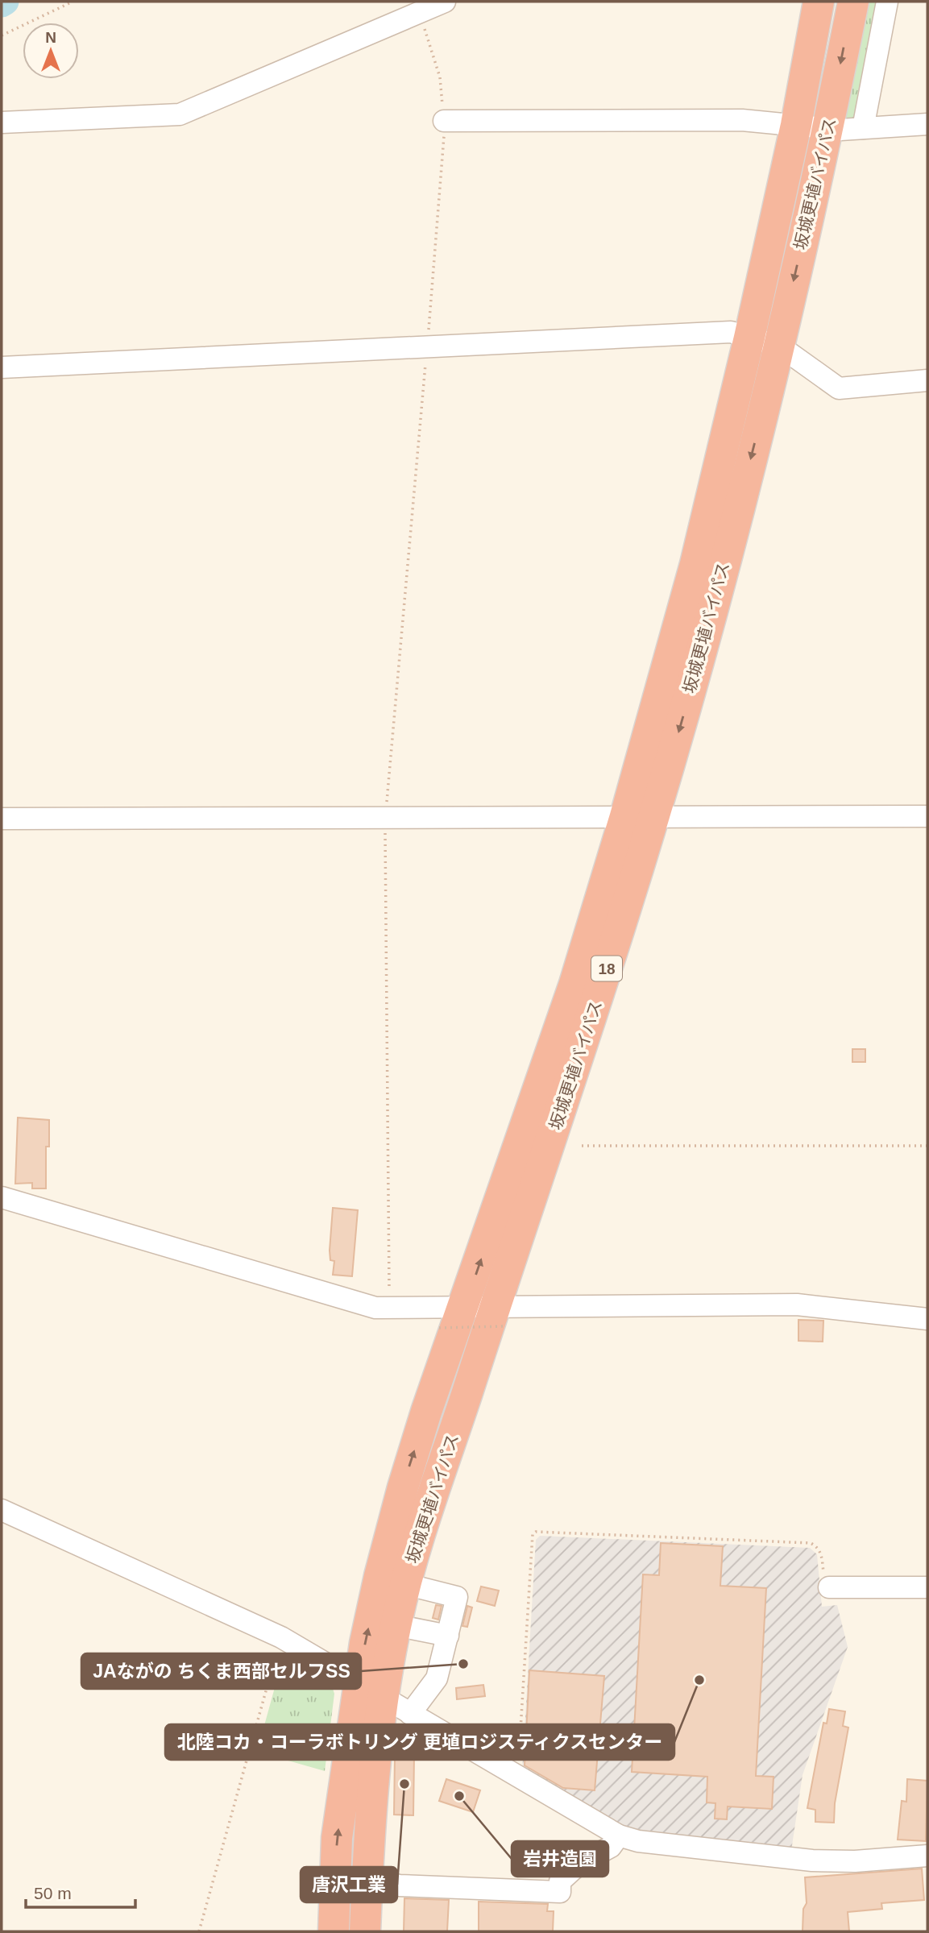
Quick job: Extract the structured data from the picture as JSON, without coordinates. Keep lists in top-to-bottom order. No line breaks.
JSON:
{"streets":{"highway":["坂城更埴バイパス","18"]},"places":["JAながの ちくま西部セルフSS","北陸コカ・コーラボトリング 更埴ロジスティクスセンター","唐沢工業","岩井造園"],"scale_bar":"50 m","north":"top"}
